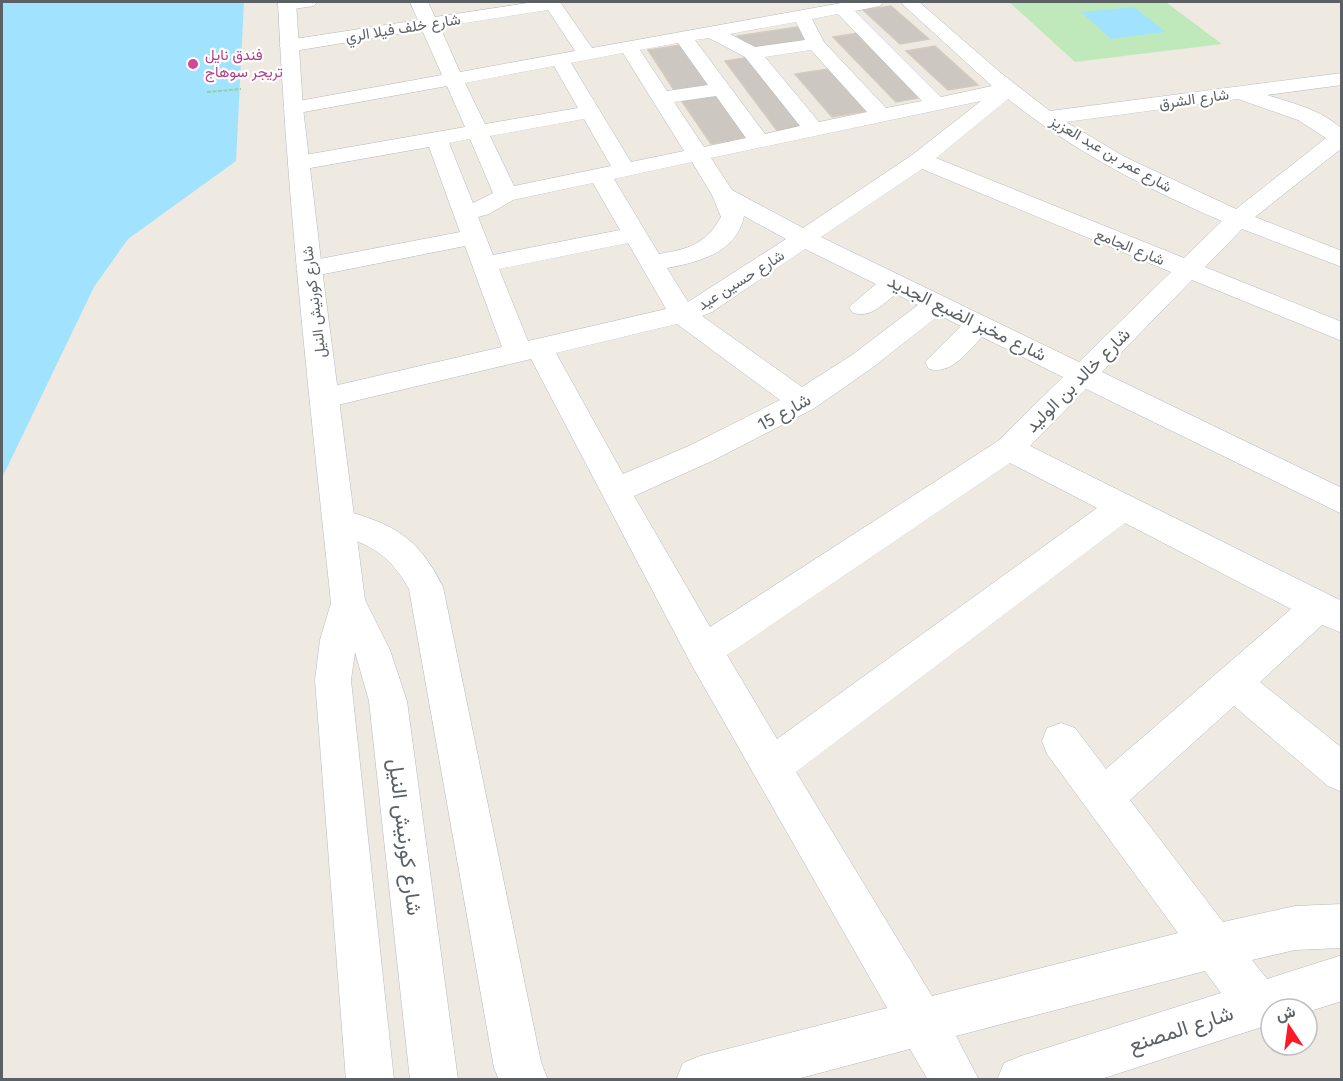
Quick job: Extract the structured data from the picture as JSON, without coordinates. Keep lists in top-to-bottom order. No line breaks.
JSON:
{"streets":{"street":["شارع خلف فيلا الري","شارع الشرق","شارع عمر بن عبد العزيز","شارع الجامع","شارع حسين عيد","شارع كورنيش النيل","شارع مخبز الضبع الجديد","شارع خالد بن الوليد","شارع 15","شارع المصنع"]},"crossings":[["شارع خلف فيلا الري","شارع كورنيش النيل"],["شارع الشرق","شارع عمر بن عبد العزيز"],["شارع الشرق","شارع خالد بن الوليد"],["شارع عمر بن عبد العزيز","شارع حسين عيد"],["شارع عمر بن عبد العزيز","شارع خالد بن الوليد"],["شارع الجامع","شارع حسين عيد"],["شارع الجامع","شارع خالد بن الوليد"],["شارع حسين عيد","شارع كورنيش النيل"],["شارع حسين عيد","شارع مخبز الضبع الجديد"],["شارع مخبز الضبع الجديد","شارع خالد بن الوليد"],["شارع مخبز الضبع الجديد","شارع 15"]],"places":["فندق نايل تريجر سوهاج"],"north":"top"}
